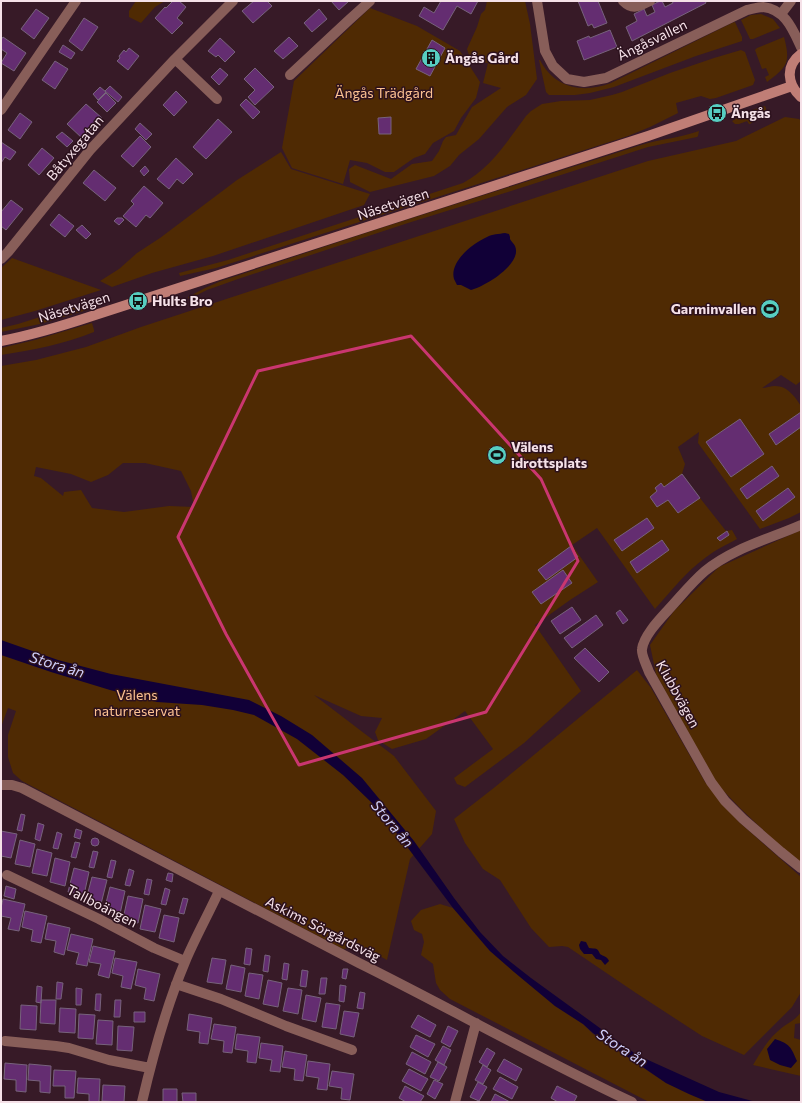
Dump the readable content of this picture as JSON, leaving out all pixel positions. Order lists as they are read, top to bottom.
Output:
{
  "streets": {
    "street": [
      "Ängåsvallen",
      "Båtyxegatan",
      "Näsetvägen",
      "Klubbvägen",
      "Tallboängen",
      "Askims Sörgårdsväg"
    ]
  },
  "water": ["Stora ån"],
  "parks": ["Ängås Trädgård", "Välens naturreservat"],
  "places": {
    "building": ["Ängås Gård"],
    "bus stop": ["Ängås", "Hults Bro"],
    "sports": ["Garminvallen", "Välens idrottsplats"]
  }
}
